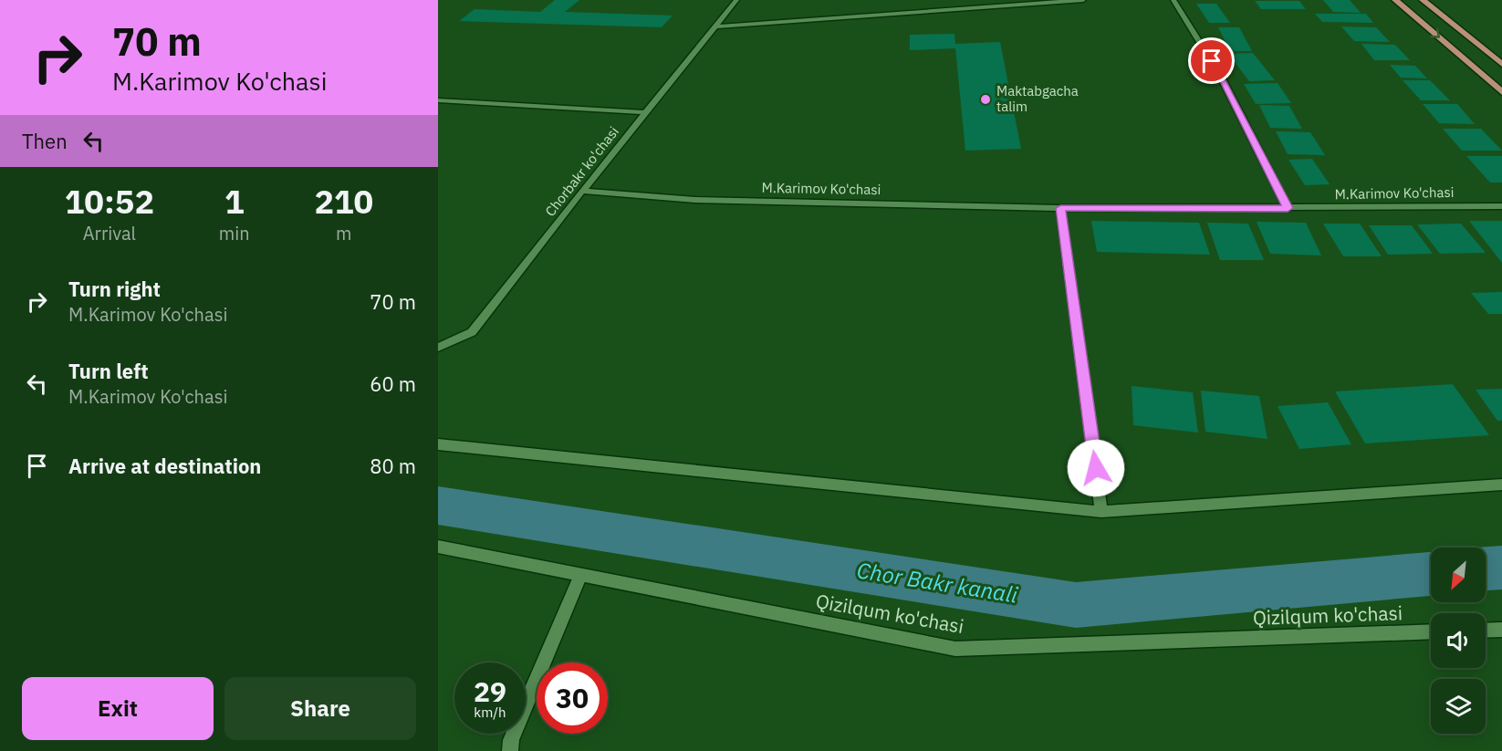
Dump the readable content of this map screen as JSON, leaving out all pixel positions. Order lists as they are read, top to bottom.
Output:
{
  "streets": {
    "street": ["Chorbakr ko'chasi", "M.Karimov Ko'chasi", "Qizilqum ko'chasi"]
  },
  "crossings": [
    ["Chorbakr ko'chasi", "M.Karimov Ko'chasi"]
  ],
  "water": ["Chor Bakr kanali"],
  "places": ["Maktabgacha talim"],
  "north": "bottom left",
  "page": {
    "turn": ["70 m", "M.Karimov Ko'chasi"],
    "then": "Then",
    "eta": [
      "10:52",
      "Arrival",
      "1",
      "min",
      "210",
      "m"
    ],
    "list": [
      {
        "name": "Turn right",
        "note": "M.Karimov Ko'chasi",
        "value": "70 m"
      },
      {
        "name": "Turn left",
        "note": "M.Karimov Ko'chasi",
        "value": "60 m"
      },
      {
        "name": "Arrive at destination",
        "value": "80 m"
      }
    ],
    "speed": "29 km/h",
    "limit": "30",
    "buttons": ["Exit", "Share"]
  }
}
